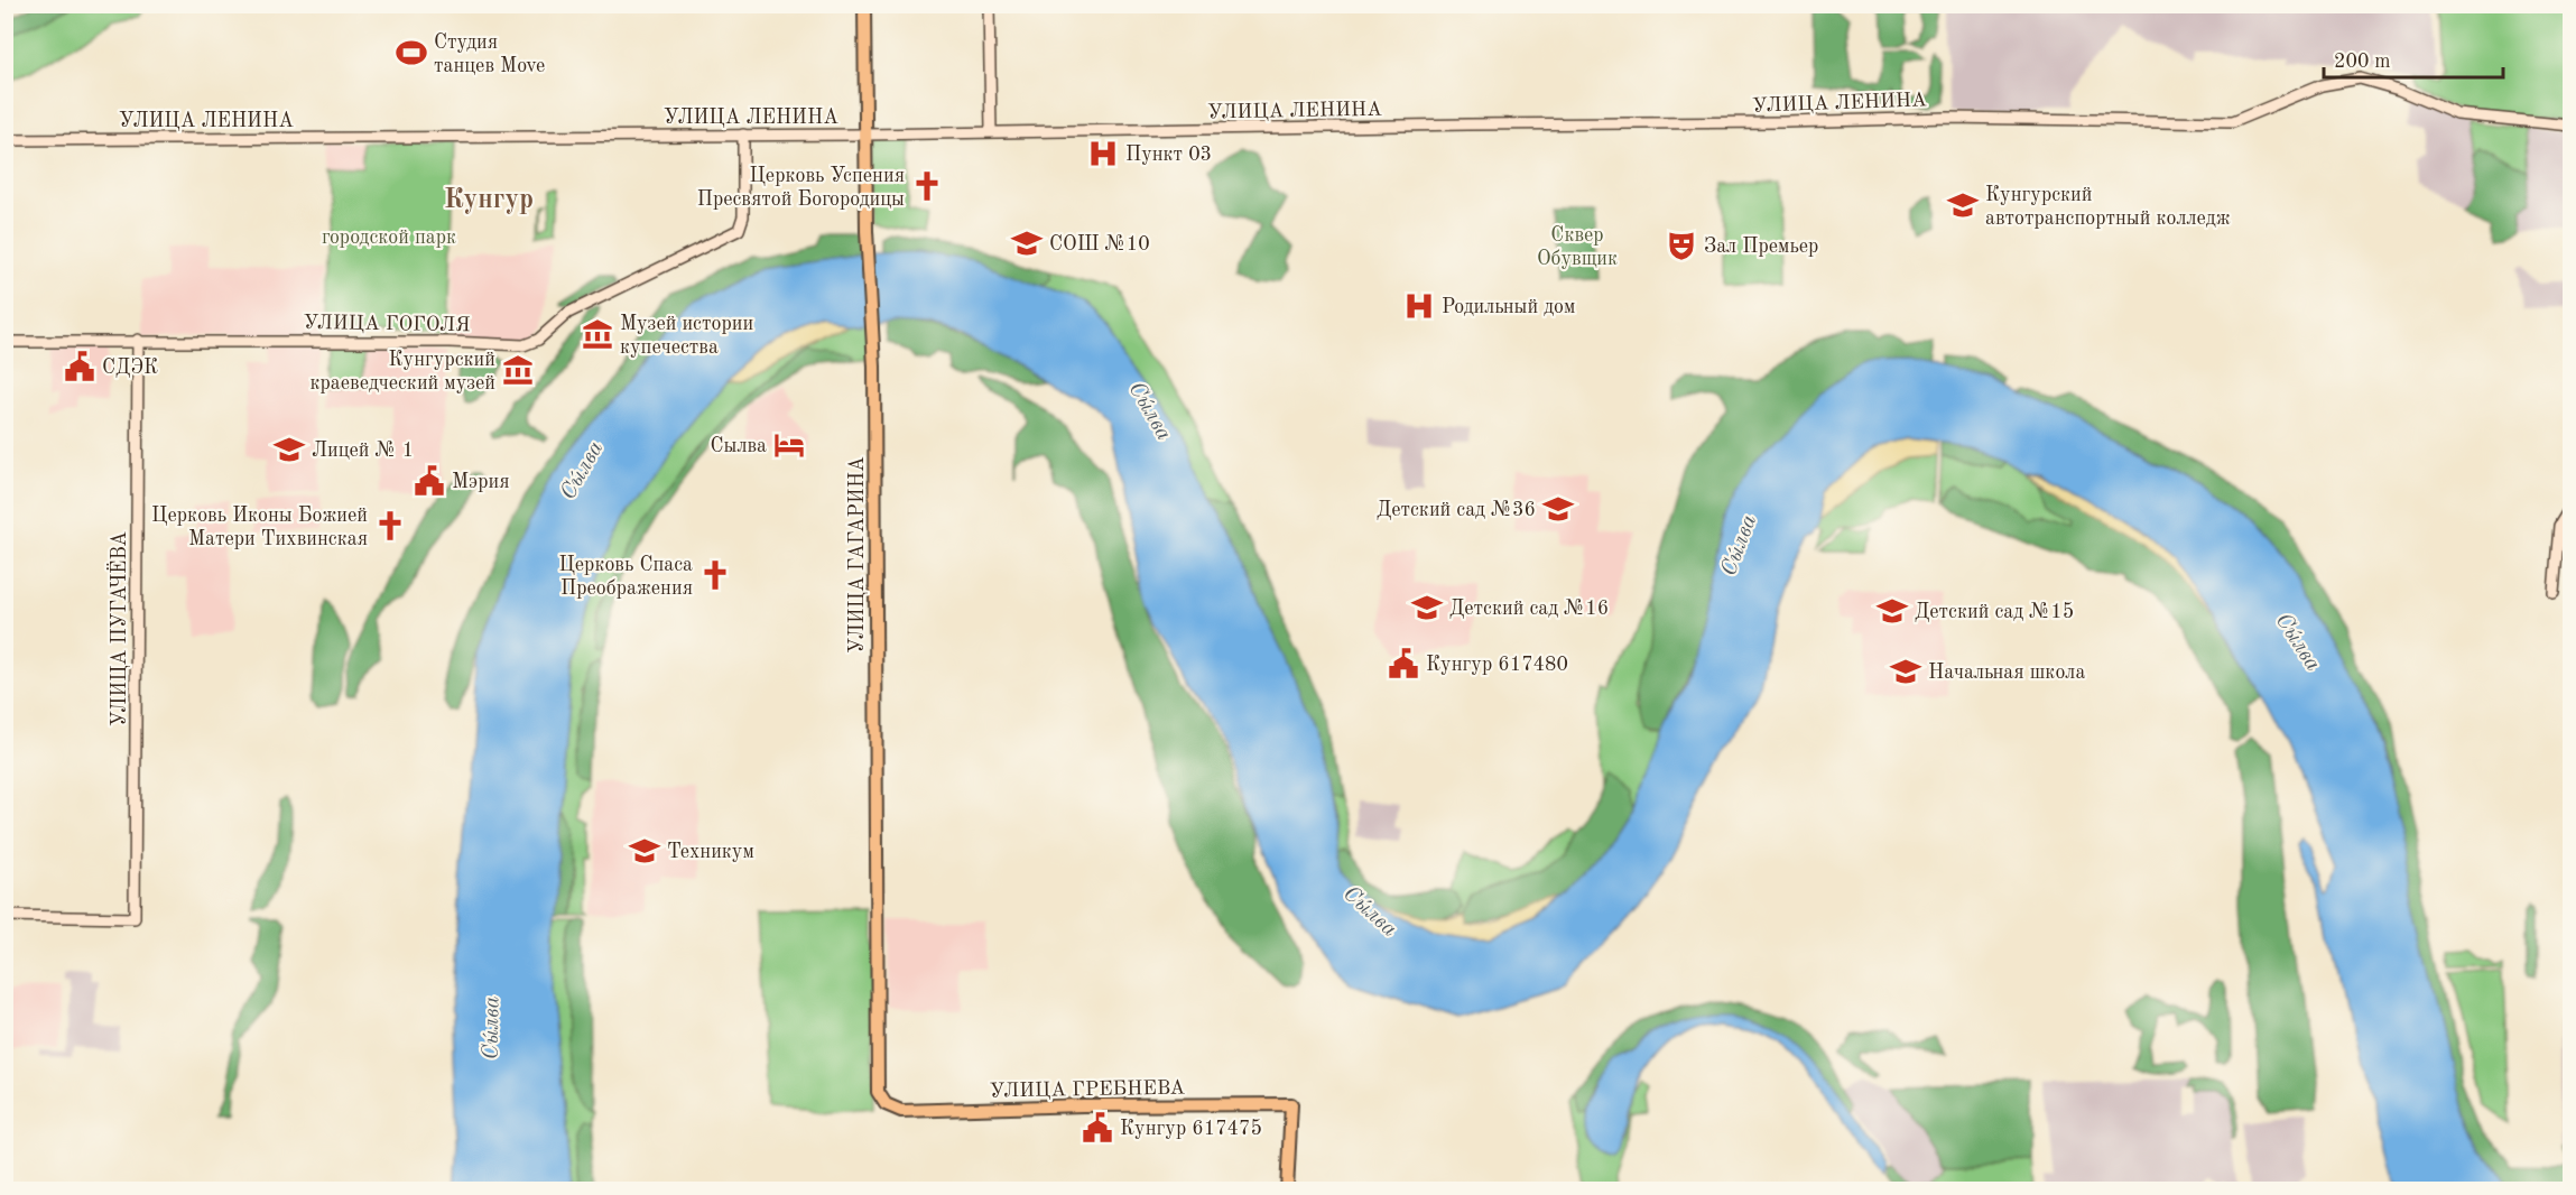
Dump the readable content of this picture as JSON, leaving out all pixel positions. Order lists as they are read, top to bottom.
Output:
{
  "streets": {
    "main road": ["УЛИЦА ГАГАРИНА", "УЛИЦА ГРЕБНЕВА"],
    "street": ["УЛИЦА ЛЕНИНА", "УЛИЦА ГОГОЛЯ", "УЛИЦА ПУГАЧЁВА"]
  },
  "crossings": [
    ["УЛИЦА ЛЕНИНА", "УЛИЦА ГОГОЛЯ"],
    ["УЛИЦА ЛЕНИНА", "УЛИЦА ГАГАРИНА"],
    ["УЛИЦА ГОГОЛЯ", "УЛИЦА ПУГАЧЁВА"],
    ["УЛИЦА ГАГАРИНА", "УЛИЦА ГРЕБНЕВА"]
  ],
  "districts": ["Кунгур"],
  "water": ["Сы́лва"],
  "parks": ["Сквер Обувщик", "городской парк"],
  "places": {
    "sports": ["Студия танцев Move"],
    "hospital": ["Пункт 03", "Родильный дом"],
    "church": ["Церковь Успения Пресвятой Богородицы", "Церковь Иконы Божией Матери Тихвинская", "Церковь Спаса Преображения"],
    "school or university": [
      "Кунгурский автотранспортный колледж",
      "СОШ №10",
      "Лицей № 1",
      "Детский сад №36",
      "Детский сад №16",
      "Детский сад №15",
      "Начальная школа",
      "Техникум"
    ],
    "theatre": ["Зал Премьер"],
    "museum": ["Музей истории купечества", "Кунгурский краеведческий музей"],
    "public building": [
      "СДЭК",
      "Мэрия",
      "Кунгур 617480",
      "Кунгур 617475"
    ],
    "hotel": ["Сылва"]
  },
  "scale_bar": "200 m"
}
